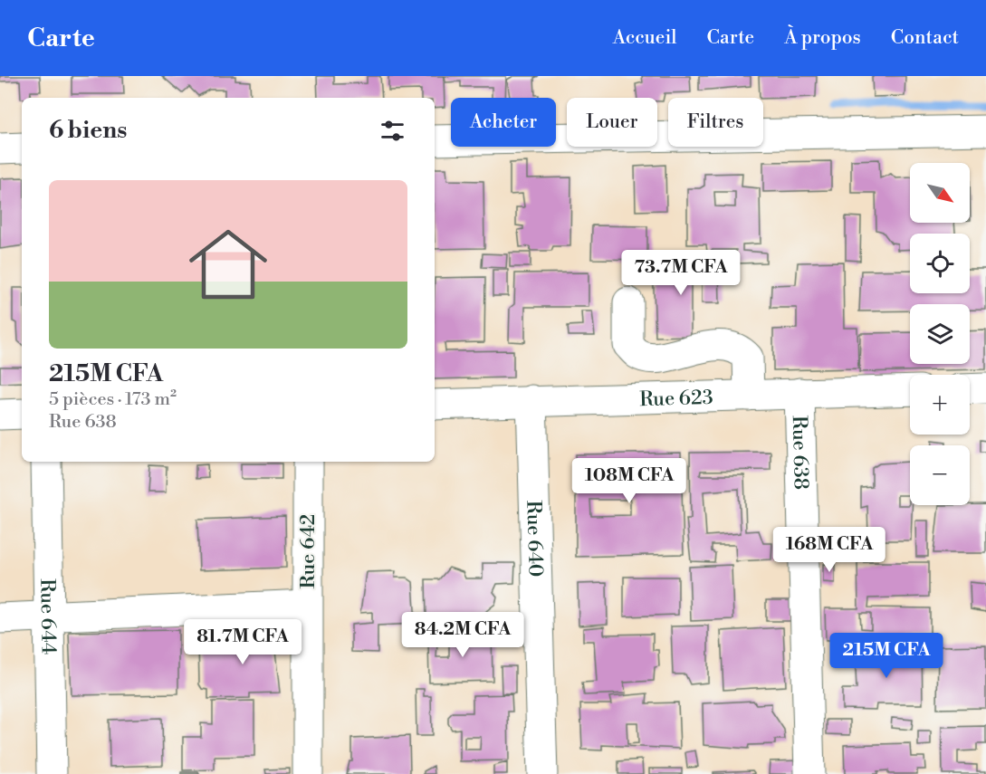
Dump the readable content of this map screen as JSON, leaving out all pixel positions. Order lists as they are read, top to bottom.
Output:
{
  "streets": {
    "street": [
      "Rue 623",
      "Rue 638",
      "Rue 640",
      "Rue 642",
      "Rue 644"
    ]
  },
  "crossings": [
    ["Rue 623", "Rue 638"],
    ["Rue 623", "Rue 640"]
  ],
  "north": "bottom right",
  "page": {
    "header": "Carte",
    "nav": [
      "Accueil",
      "Carte",
      "À propos",
      "Contact"
    ],
    "chip": ["Acheter", "Louer", "Filtres"],
    "heading": "6 biens",
    "map_buttons": ["+", "−"],
    "list": [
      {
        "name": "215M CFA",
        "note": "5 pièces · 173 m² · Rue 638"
      }
    ],
    "price": [
      "73.7M CFA",
      "108M CFA",
      "168M CFA",
      "84.2M CFA",
      "81.7M CFA",
      "215M CFA"
    ]
  }
}
